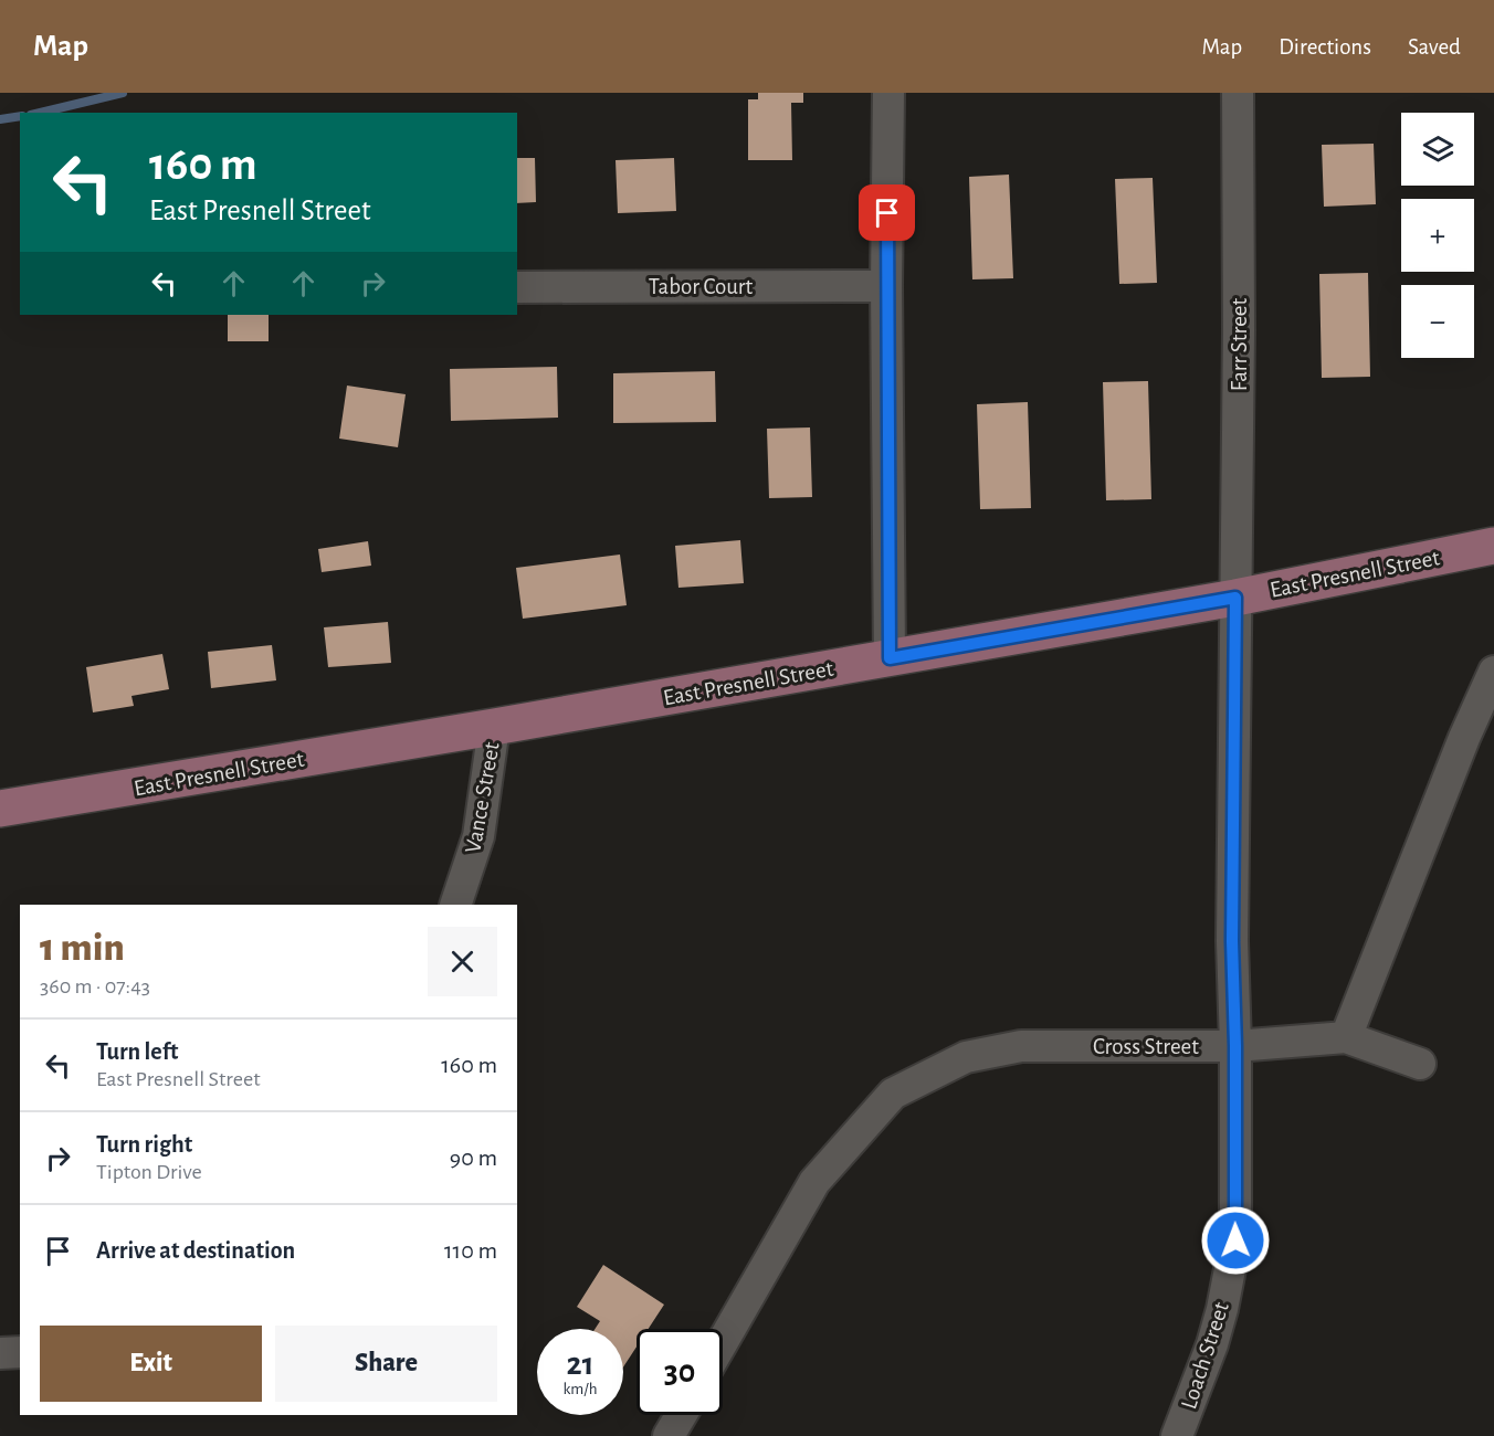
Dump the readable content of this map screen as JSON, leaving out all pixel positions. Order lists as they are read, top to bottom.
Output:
{
  "streets": {
    "main road": ["East Presnell Street"],
    "street": [
      "Tabor Court",
      "Farr Street",
      "Vance Street",
      "Cross Street",
      "Loach Street"
    ]
  },
  "crossings": [
    ["Farr Street", "East Presnell Street"],
    ["Farr Street", "Loach Street"],
    ["East Presnell Street", "Vance Street"],
    ["East Presnell Street", "Loach Street"],
    ["Cross Street", "Loach Street"]
  ],
  "page": {
    "header": "Map",
    "nav": ["Map", "Directions", "Saved"],
    "map_buttons": ["+", "−"],
    "turn": ["160 m", "East Presnell Street"],
    "heading": ["1 min", "360 m · 07:43"],
    "list": [
      {
        "name": "Turn left",
        "note": "East Presnell Street",
        "value": "160 m"
      },
      {
        "name": "Turn right",
        "note": "Tipton Drive",
        "value": "90 m"
      },
      {
        "name": "Arrive at destination",
        "value": "110 m"
      }
    ],
    "buttons": ["Exit", "Share"],
    "speed": "21 km/h",
    "limit": "30"
  }
}
